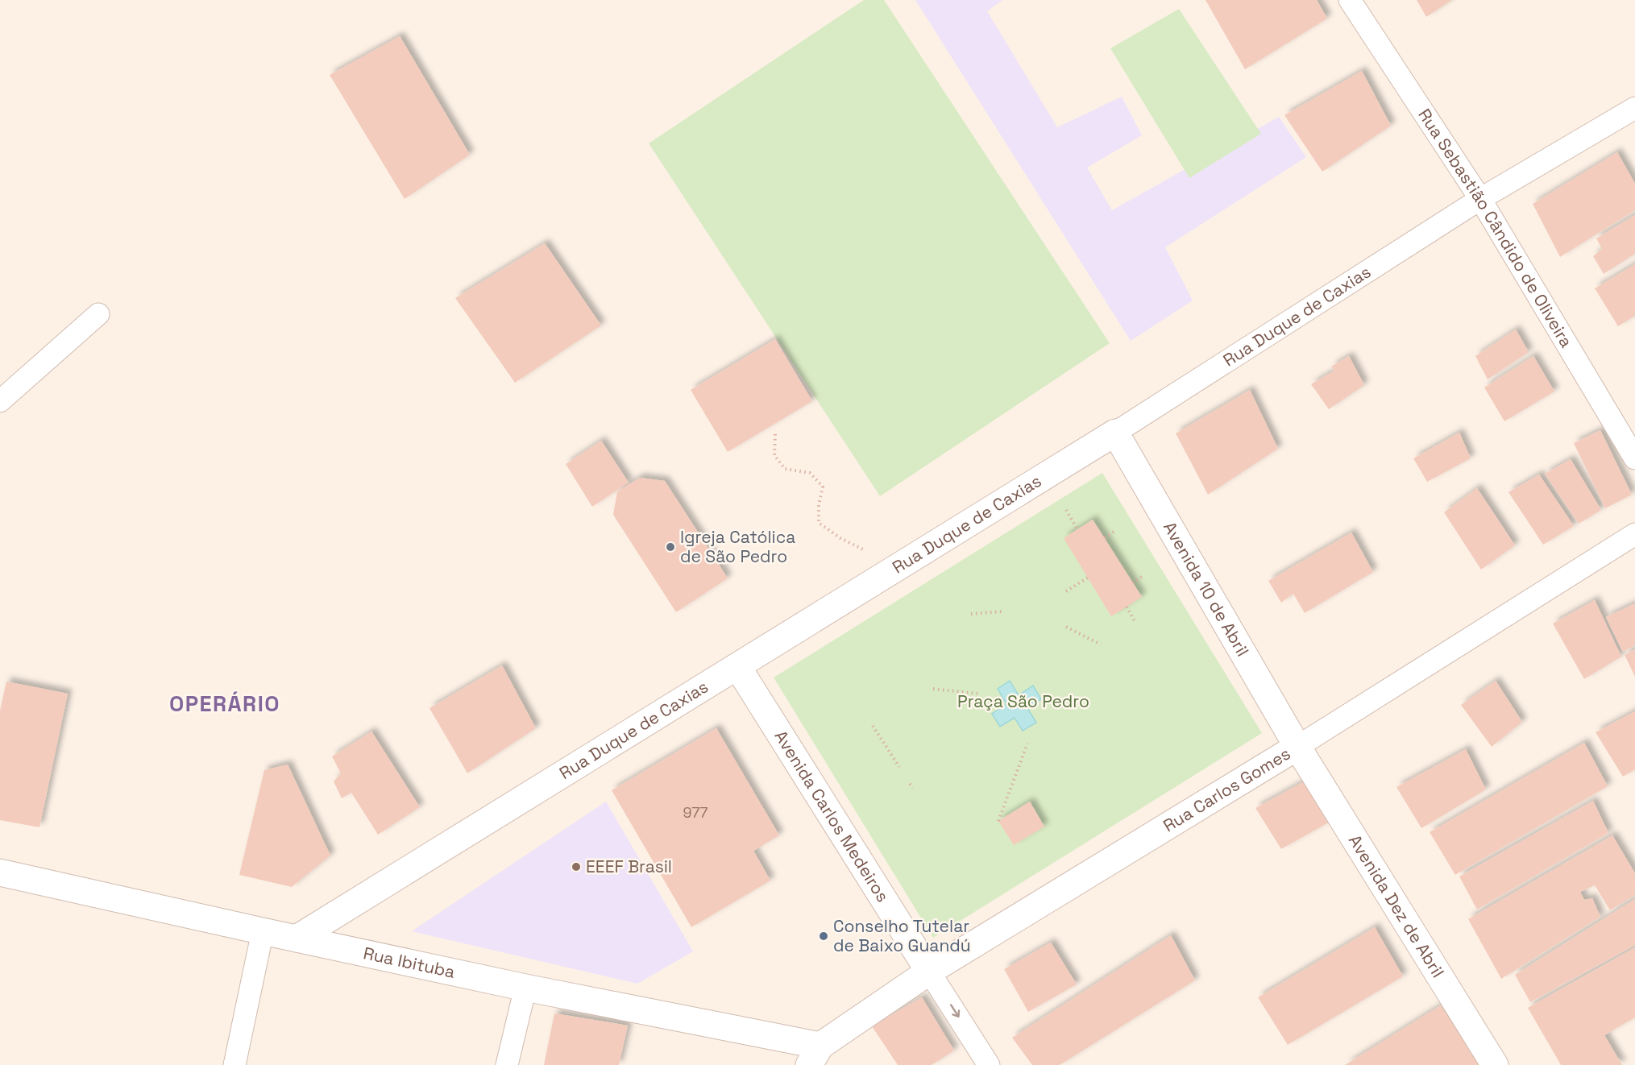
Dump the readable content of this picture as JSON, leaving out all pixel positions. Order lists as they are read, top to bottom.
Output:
{
  "streets": {
    "street": [
      "Rua Sebastião Cândido de Oliveira",
      "Rua Duque de Caxias",
      "Avenida 10 de Abril",
      "Rua Carlos Gomes",
      "Avenida Carlos Medeiros",
      "Avenida Dez de Abril",
      "Rua Ibituba"
    ]
  },
  "crossings": [
    ["Rua Sebastião Cândido de Oliveira", "Rua Duque de Caxias"],
    ["Rua Duque de Caxias", "Avenida 10 de Abril"],
    ["Rua Duque de Caxias", "Avenida Carlos Medeiros"],
    ["Rua Duque de Caxias", "Rua Ibituba"],
    ["Avenida 10 de Abril", "Rua Carlos Gomes"],
    ["Avenida 10 de Abril", "Avenida Dez de Abril"],
    ["Rua Carlos Gomes", "Avenida Carlos Medeiros"],
    ["Rua Carlos Gomes", "Avenida Dez de Abril"],
    ["Rua Carlos Gomes", "Rua Ibituba"]
  ],
  "districts": ["OPERÁRIO"],
  "parks": ["Praça São Pedro"],
  "places": ["Igreja Católica de São Pedro", "EEEF Brasil", "Conselho Tutelar de Baixo Guandú"],
  "house_numbers": ["977"]
}
